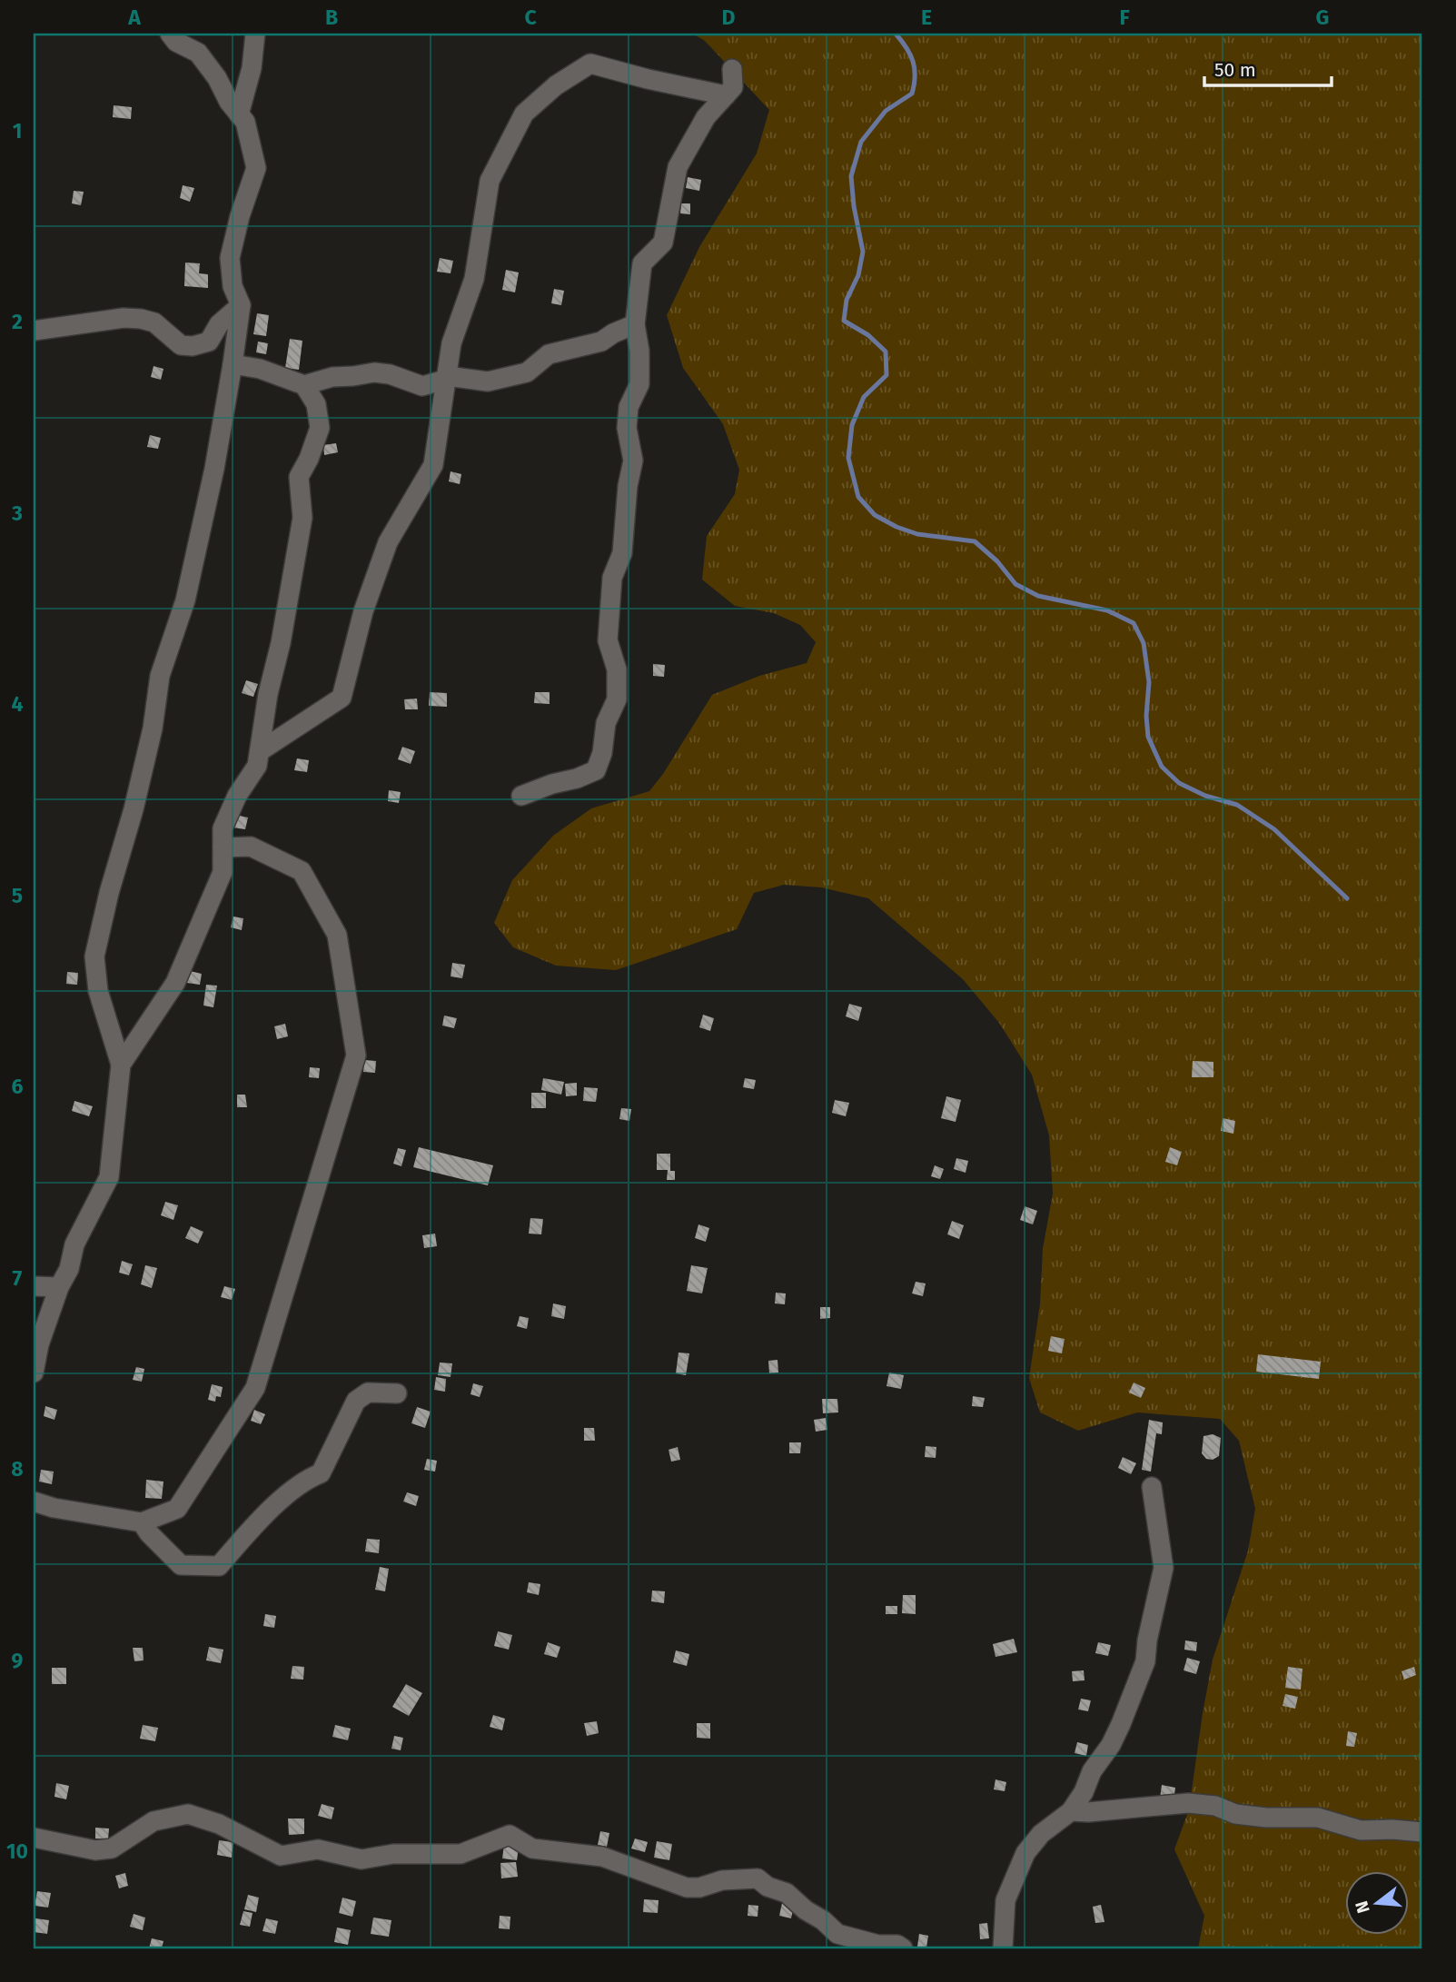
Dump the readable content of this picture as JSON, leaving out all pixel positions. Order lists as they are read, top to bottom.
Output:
{
  "scale_bar": "50 m",
  "north": "left",
  "grid": {
    "columns": [
      "A",
      "B",
      "C",
      "D",
      "E",
      "F",
      "G"
    ],
    "rows": [
      "1",
      "2",
      "3",
      "4",
      "5",
      "6",
      "7",
      "8",
      "9",
      "10"
    ]
  }
}
